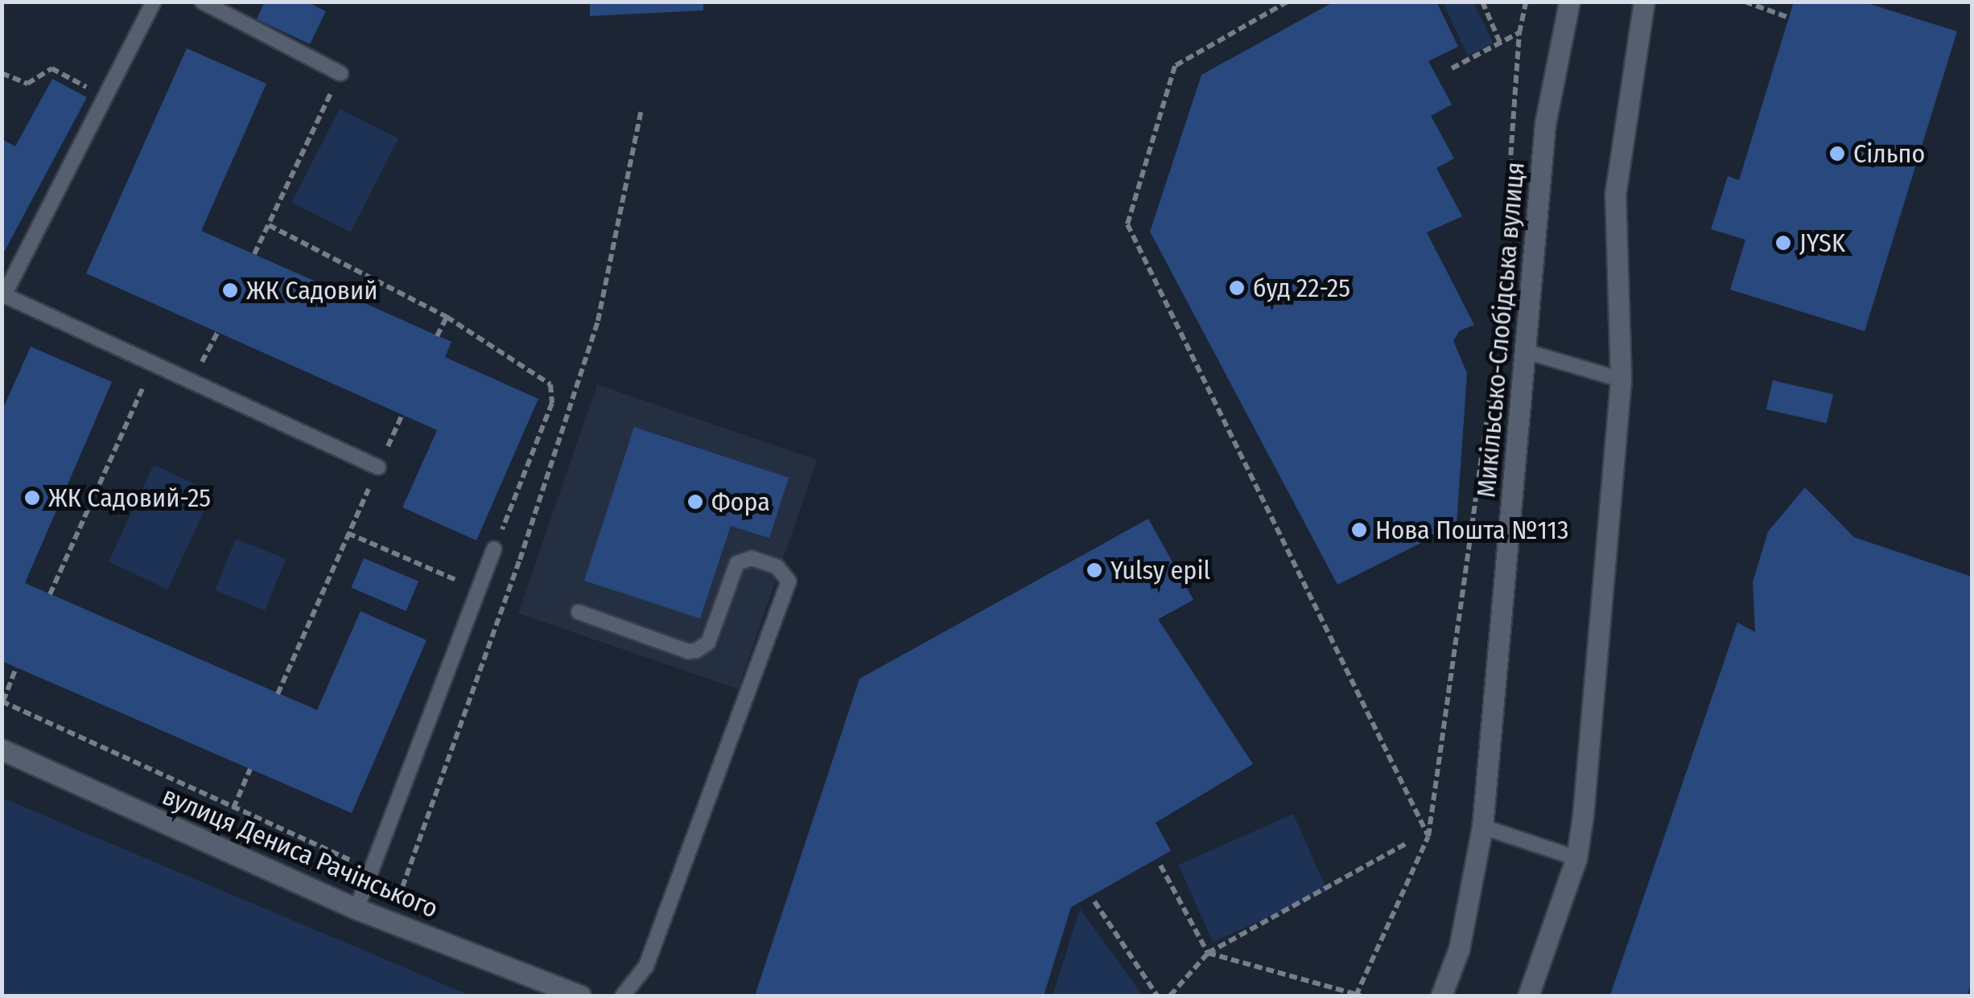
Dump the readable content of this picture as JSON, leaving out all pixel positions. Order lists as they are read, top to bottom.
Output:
{
  "streets": {
    "street": ["Микільсько-Слобідська вулиця", "вулиця Дениса Рачінського"]
  },
  "places": [
    "Сільпо",
    "JYSK",
    "буд 22-25",
    "ЖК Садовий",
    "ЖК Садовий-25",
    "Фора",
    "Нова Пошта №113",
    "Yulsy epil"
  ]
}
